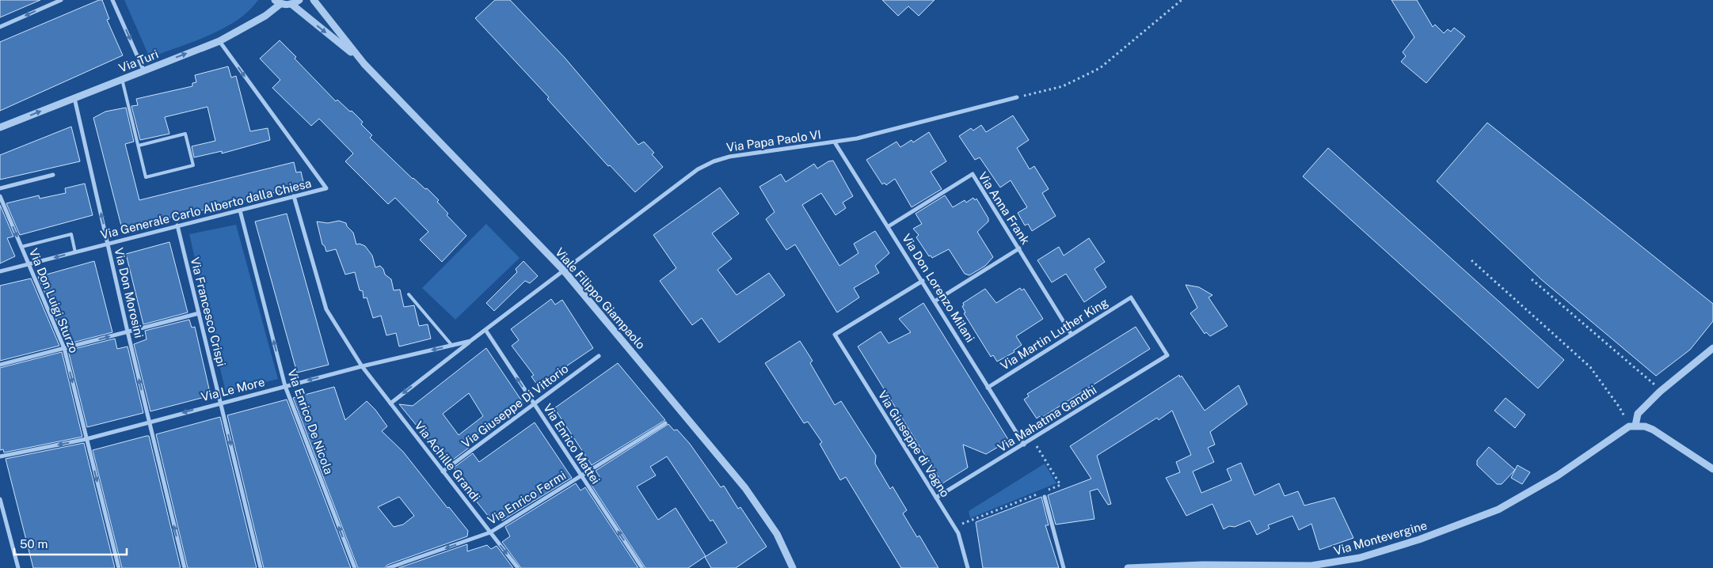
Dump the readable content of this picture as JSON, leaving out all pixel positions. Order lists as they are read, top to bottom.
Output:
{
  "streets": {
    "street": [
      "Via Turi",
      "Via Papa Paolo VI",
      "Via Anna Frank",
      "Via Generale Carlo Alberto dalla Chiesa",
      "Via Don Lorenzo Milani",
      "Via Don Morosini",
      "Viale Filippo Giampaolo",
      "Via Don Luigi Sturzo",
      "Via Francesco Crispi",
      "Via Martin Luther King",
      "Via Le More",
      "Via Giuseppe Di Vittorio",
      "Via Mahatma Gandhi",
      "Via Enrico De Nicola",
      "Via Enrico Mattei",
      "Via Giuseppe di Vagno",
      "Via Achille Grandi",
      "Via Enrico Fermi",
      "Via Montevergine"
    ]
  },
  "crossings": [
    ["Via Turi", "Via Generale Carlo Alberto dalla Chiesa"],
    ["Via Turi", "Via Don Morosini"],
    ["Via Papa Paolo VI", "Via Don Lorenzo Milani"],
    ["Via Papa Paolo VI", "Viale Filippo Giampaolo"],
    ["Via Papa Paolo VI", "Via Le More"],
    ["Via Anna Frank", "Via Don Lorenzo Milani"],
    ["Via Anna Frank", "Via Martin Luther King"],
    ["Via Generale Carlo Alberto dalla Chiesa", "Via Don Morosini"],
    ["Via Generale Carlo Alberto dalla Chiesa", "Via Don Luigi Sturzo"],
    ["Via Generale Carlo Alberto dalla Chiesa", "Via Francesco Crispi"],
    ["Via Generale Carlo Alberto dalla Chiesa", "Via Enrico De Nicola"],
    ["Via Generale Carlo Alberto dalla Chiesa", "Via Achille Grandi"],
    ["Via Don Lorenzo Milani", "Via Martin Luther King"],
    ["Via Don Lorenzo Milani", "Via Mahatma Gandhi"],
    ["Via Don Lorenzo Milani", "Via Giuseppe di Vagno"],
    ["Via Don Morosini", "Via Le More"],
    ["Viale Filippo Giampaolo", "Via Le More"],
    ["Via Don Luigi Sturzo", "Via Le More"],
    ["Via Francesco Crispi", "Via Le More"],
    ["Via Martin Luther King", "Via Mahatma Gandhi"],
    ["Via Le More", "Via Enrico De Nicola"],
    ["Via Le More", "Via Enrico Mattei"],
    ["Via Le More", "Via Achille Grandi"],
    ["Via Giuseppe Di Vittorio", "Via Enrico Mattei"],
    ["Via Giuseppe Di Vittorio", "Via Achille Grandi"],
    ["Via Mahatma Gandhi", "Via Giuseppe di Vagno"],
    ["Via Enrico Mattei", "Via Enrico Fermi"],
    ["Via Achille Grandi", "Via Enrico Fermi"]
  ],
  "one_way": [
    "Via Turi",
    "Via Don Morosini",
    "Via Don Luigi Sturzo",
    "Via Francesco Crispi",
    "Via Le More",
    "Via Enrico De Nicola",
    "Via Enrico Mattei"
  ],
  "scale_bar": "50 m"
}
